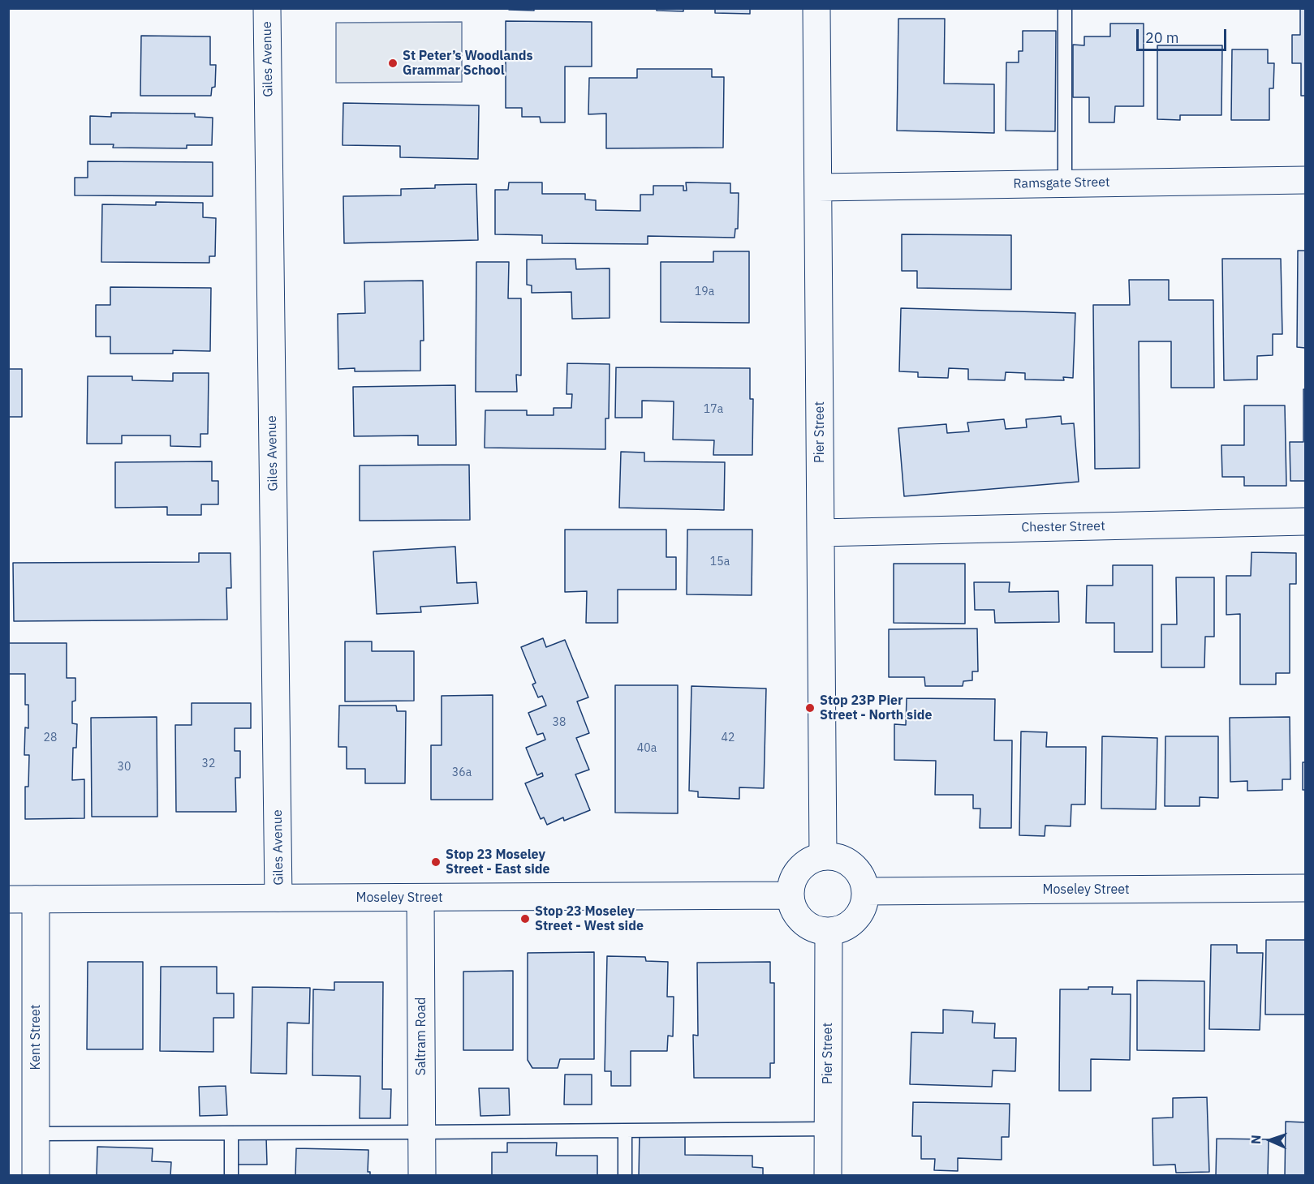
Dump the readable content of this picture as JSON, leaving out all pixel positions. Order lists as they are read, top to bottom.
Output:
{
  "streets": {
    "street": [
      "Giles Avenue",
      "Ramsgate Street",
      "Pier Street",
      "Chester Street",
      "Moseley Street",
      "Saltram Road",
      "Kent Street"
    ]
  },
  "crossings": [
    ["Giles Avenue", "Moseley Street"],
    ["Ramsgate Street", "Pier Street"],
    ["Pier Street", "Chester Street"],
    ["Pier Street", "Moseley Street"],
    ["Moseley Street", "Saltram Road"],
    ["Moseley Street", "Kent Street"]
  ],
  "places": [
    "St Peter’s Woodlands Grammar School",
    "Stop 23P Pier Street - North side",
    "Stop 23 Moseley Street - East side",
    "Stop 23 Moseley Street - West side"
  ],
  "house_numbers": [
    "19a",
    "17a",
    "15a",
    "38",
    "28",
    "42",
    "40a",
    "32",
    "30",
    "36a"
  ],
  "scale_bar": "20 m",
  "north": "left"
}
